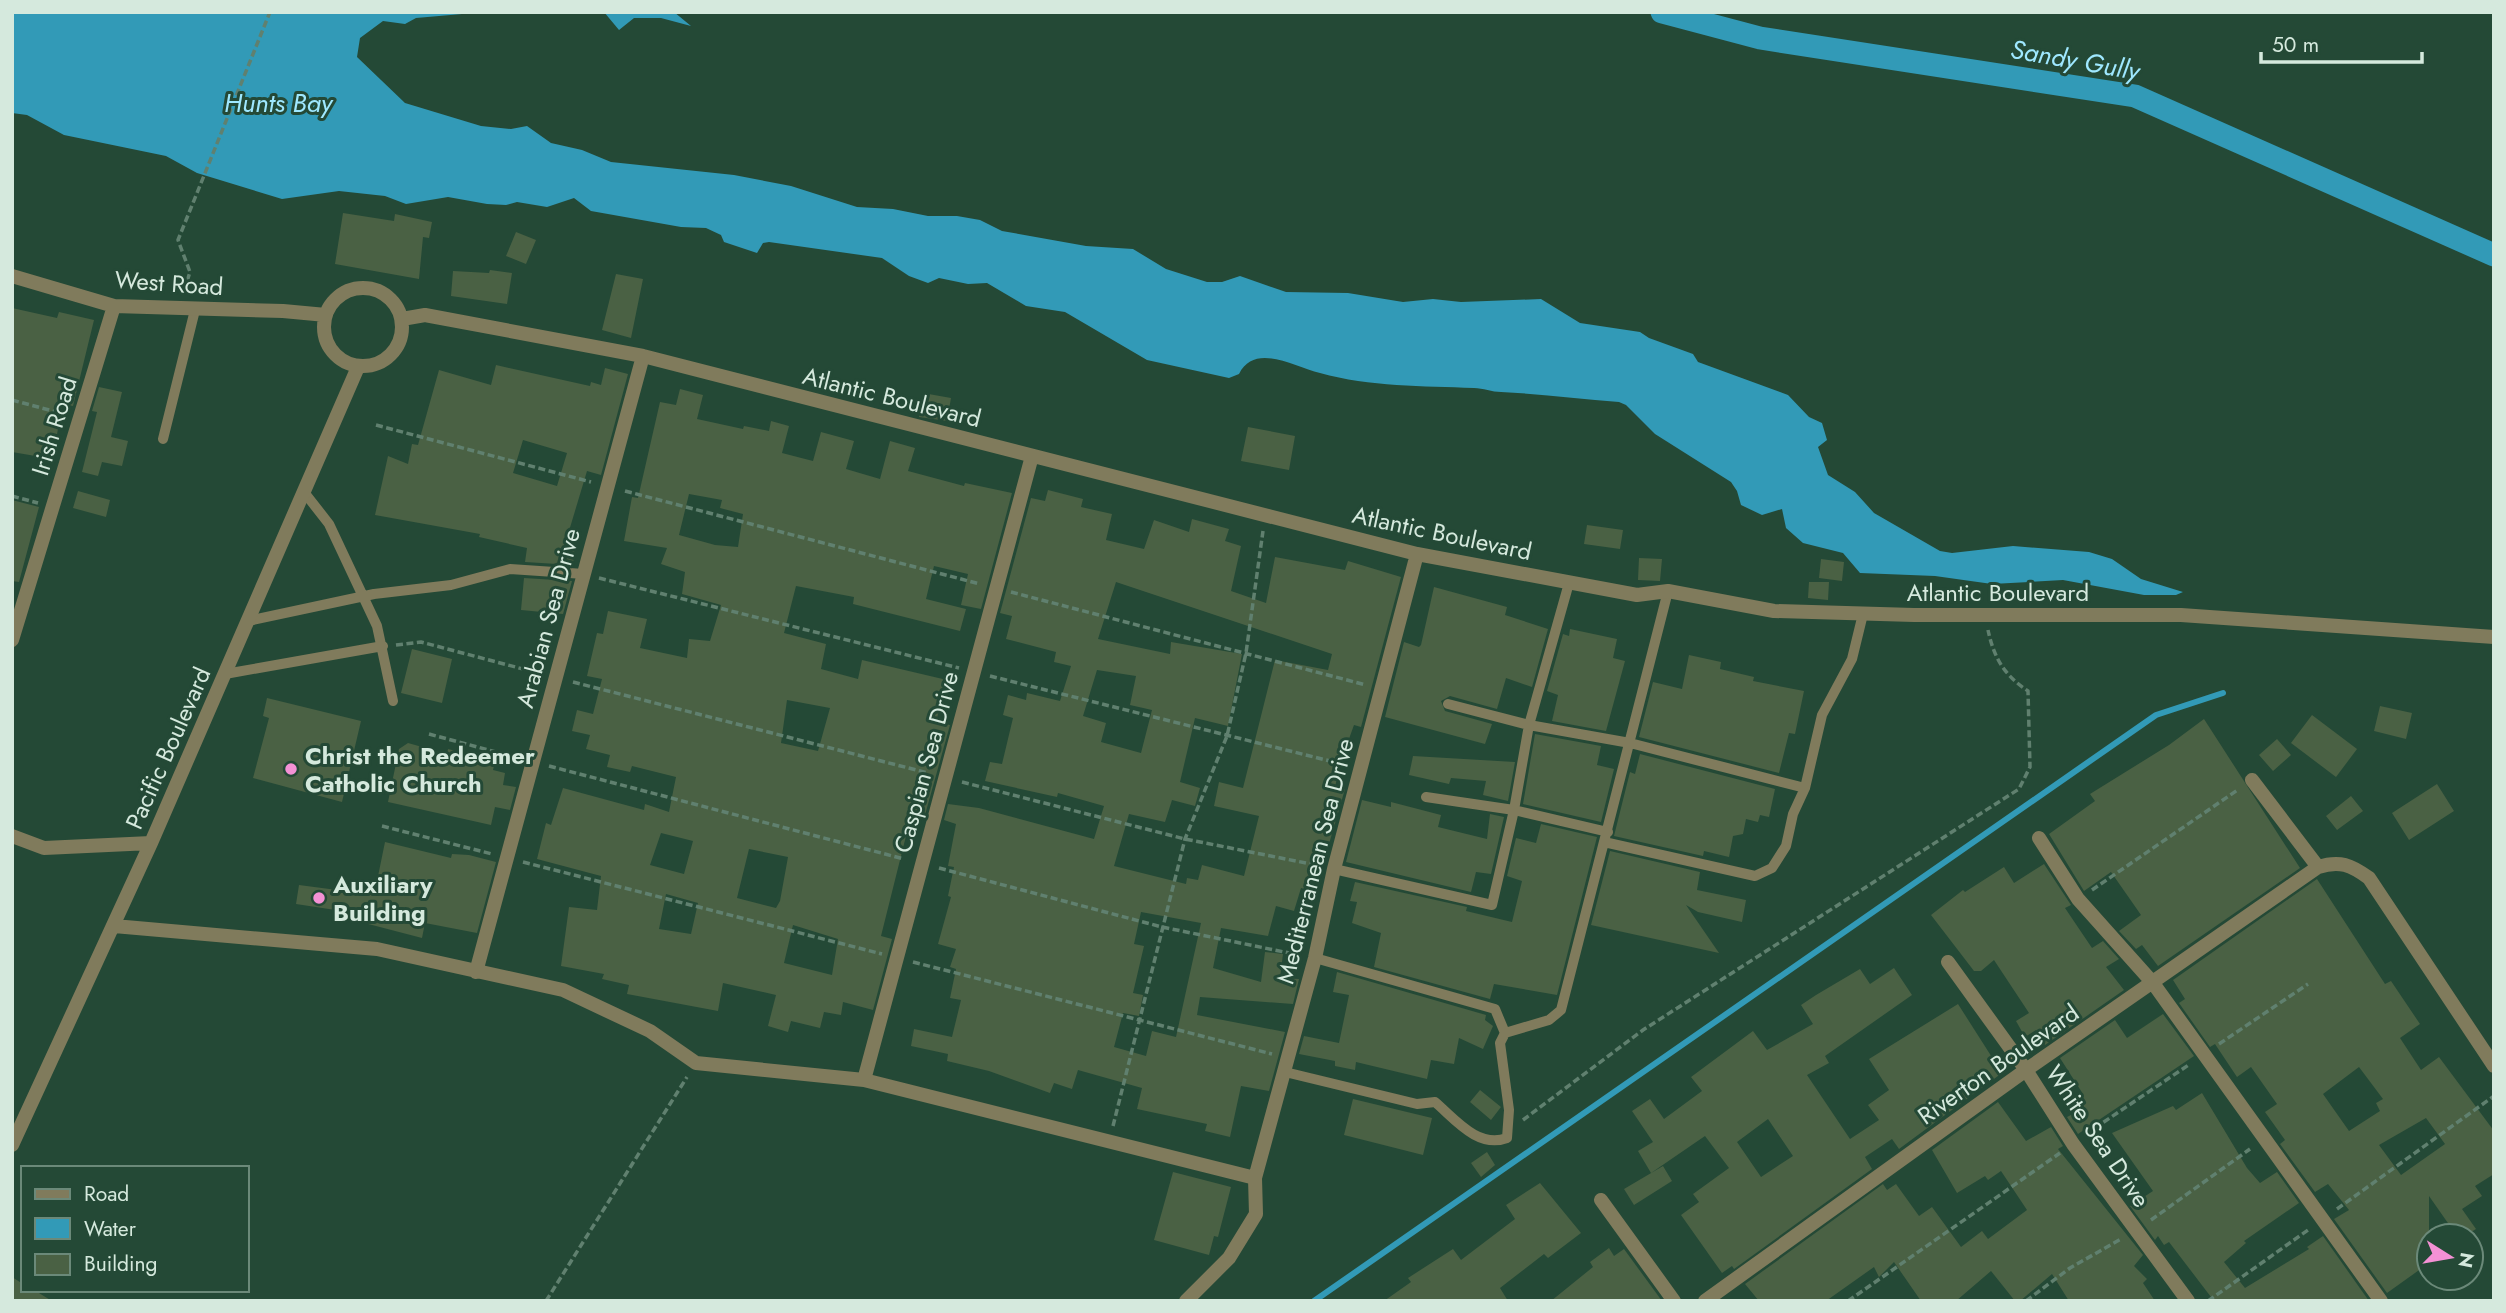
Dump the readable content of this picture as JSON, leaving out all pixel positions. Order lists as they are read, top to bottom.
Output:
{
  "streets": {
    "street": [
      "West Road",
      "Atlantic Boulevard",
      "Irish Road",
      "Arabian Sea Drive",
      "Pacific Boulevard",
      "Caspian Sea Drive",
      "Mediterranean Sea Drive",
      "Riverton Boulevard",
      "White Sea Drive"
    ]
  },
  "crossings": [
    ["West Road", "Atlantic Boulevard"],
    ["West Road", "Irish Road"],
    ["West Road", "Pacific Boulevard"],
    ["Atlantic Boulevard", "Arabian Sea Drive"],
    ["Atlantic Boulevard", "Pacific Boulevard"],
    ["Atlantic Boulevard", "Caspian Sea Drive"],
    ["Atlantic Boulevard", "Mediterranean Sea Drive"],
    ["Riverton Boulevard", "White Sea Drive"]
  ],
  "water": ["Sandy Gully", "Hunts Bay"],
  "places": ["Christ the Redeemer Catholic Church", "Auxiliary Building"],
  "legend": ["Road", "Water", "Building"],
  "scale_bar": "50 m",
  "north": "right"
}
